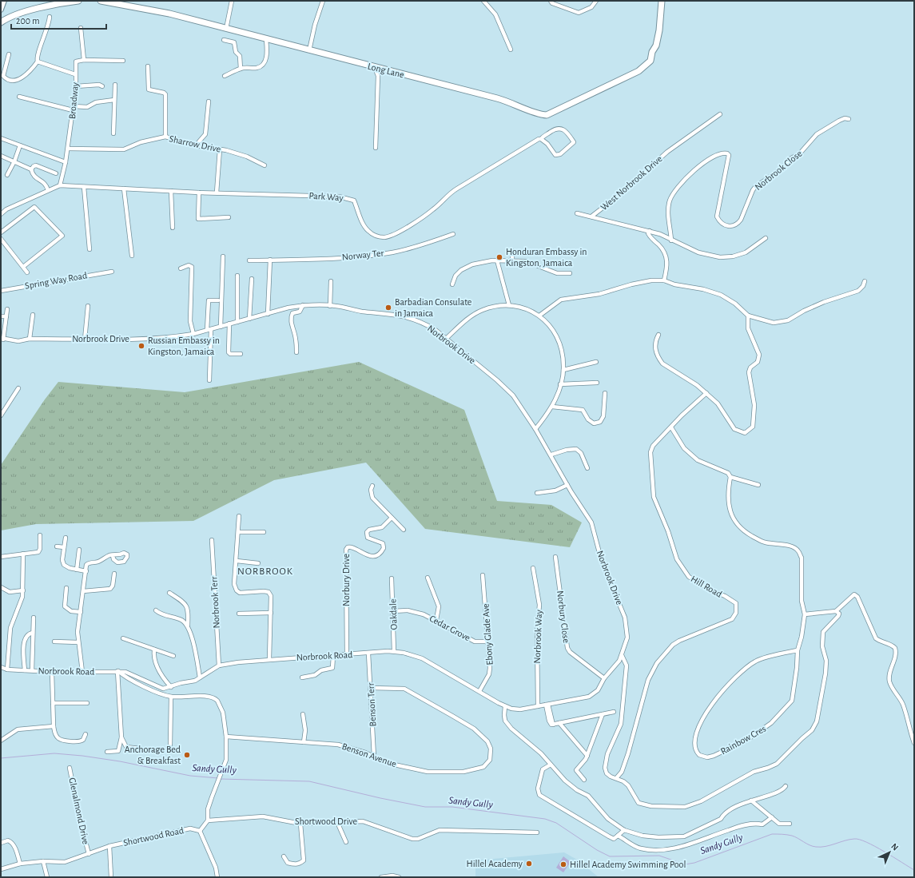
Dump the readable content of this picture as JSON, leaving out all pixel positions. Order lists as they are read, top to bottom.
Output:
{
  "streets": {
    "main road": ["Long Lane"],
    "street": [
      "Broadway",
      "Sharrow Drive",
      "Norbrook Close",
      "West Norbrook Drive",
      "Park Way",
      "Norway Ter",
      "Spring Way Road",
      "Norbrook Drive",
      "Norbury Drive",
      "Hill Road",
      "Norbrook Terr",
      "Oakdale",
      "Norbury Close",
      "Cedar Grove",
      "Ebony Glade Ave",
      "Norbrook Way",
      "Norbrook Road",
      "Benson Terr",
      "Rainbow Cres",
      "Benson Avenue",
      "Glenalmond Drive",
      "Shortwood Drive",
      "Shortwood Road"
    ]
  },
  "crossings": [
    ["Broadway", "Sharrow Drive"],
    ["Broadway", "Park Way"],
    ["Norbrook Drive", "Norbrook Road"],
    ["Norbury Drive", "Norbrook Road"],
    ["Norbrook Terr", "Norbrook Road"],
    ["Oakdale", "Cedar Grove"],
    ["Oakdale", "Norbrook Road"],
    ["Norbury Close", "Norbrook Road"],
    ["Cedar Grove", "Ebony Glade Ave"],
    ["Ebony Glade Ave", "Norbrook Road"],
    ["Norbrook Way", "Norbrook Road"],
    ["Norbrook Road", "Benson Terr"],
    ["Benson Terr", "Benson Avenue"],
    ["Glenalmond Drive", "Shortwood Road"]
  ],
  "districts": ["NORBROOK"],
  "water": ["Sandy Gully"],
  "places": [
    "Honduran Embassy in Kingston, Jamaica",
    "Barbadian Consulate in Jamaica",
    "Russian Embassy in Kingston, Jamaica",
    "Anchorage Bed & Breakfast",
    "Hillel Academy",
    "Hillel Academy Swimming Pool"
  ],
  "scale_bar": "200 m",
  "north": "top right"
}
